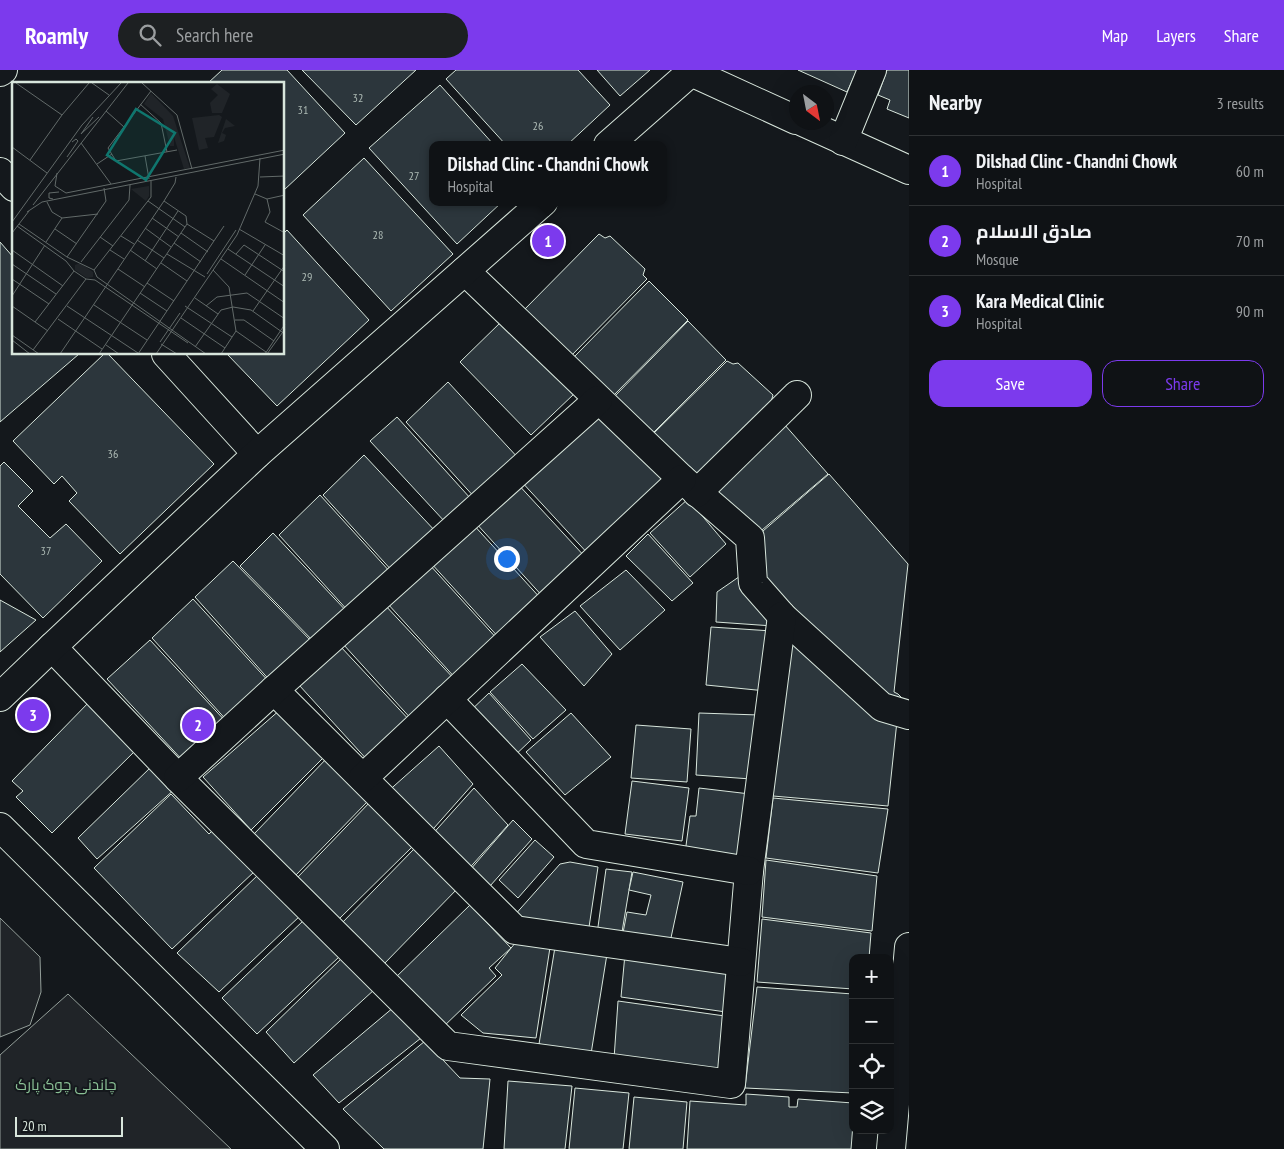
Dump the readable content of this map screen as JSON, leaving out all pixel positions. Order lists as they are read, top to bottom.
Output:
{
  "parks": ["چاندنی چوک پارک"],
  "house_numbers": [
    "32",
    "31",
    "26",
    "27",
    "28",
    "29",
    "36",
    "37"
  ],
  "scale_bar": "20 m",
  "north": "bottom right",
  "page": {
    "header": "Roamly",
    "search": "Search here",
    "nav": ["Map", "Layers", "Share"],
    "heading": ["Nearby", "3 results"],
    "list": [
      {
        "mark": "1",
        "name": "Dilshad Clinc - Chandni Chowk",
        "note": "Hospital",
        "value": "60 m"
      },
      {
        "mark": "2",
        "name": "صادق الاسلام",
        "note": "Mosque",
        "value": "70 m"
      },
      {
        "mark": "3",
        "name": "Kara Medical Clinic",
        "note": "Hospital",
        "value": "90 m"
      }
    ],
    "popup": ["Dilshad Clinc - Chandni Chowk", "Hospital"],
    "pins": ["1", "3", "2"],
    "buttons": ["Save", "Share"],
    "map_buttons": ["+", "−"],
    "scale": "20 m"
  }
}
